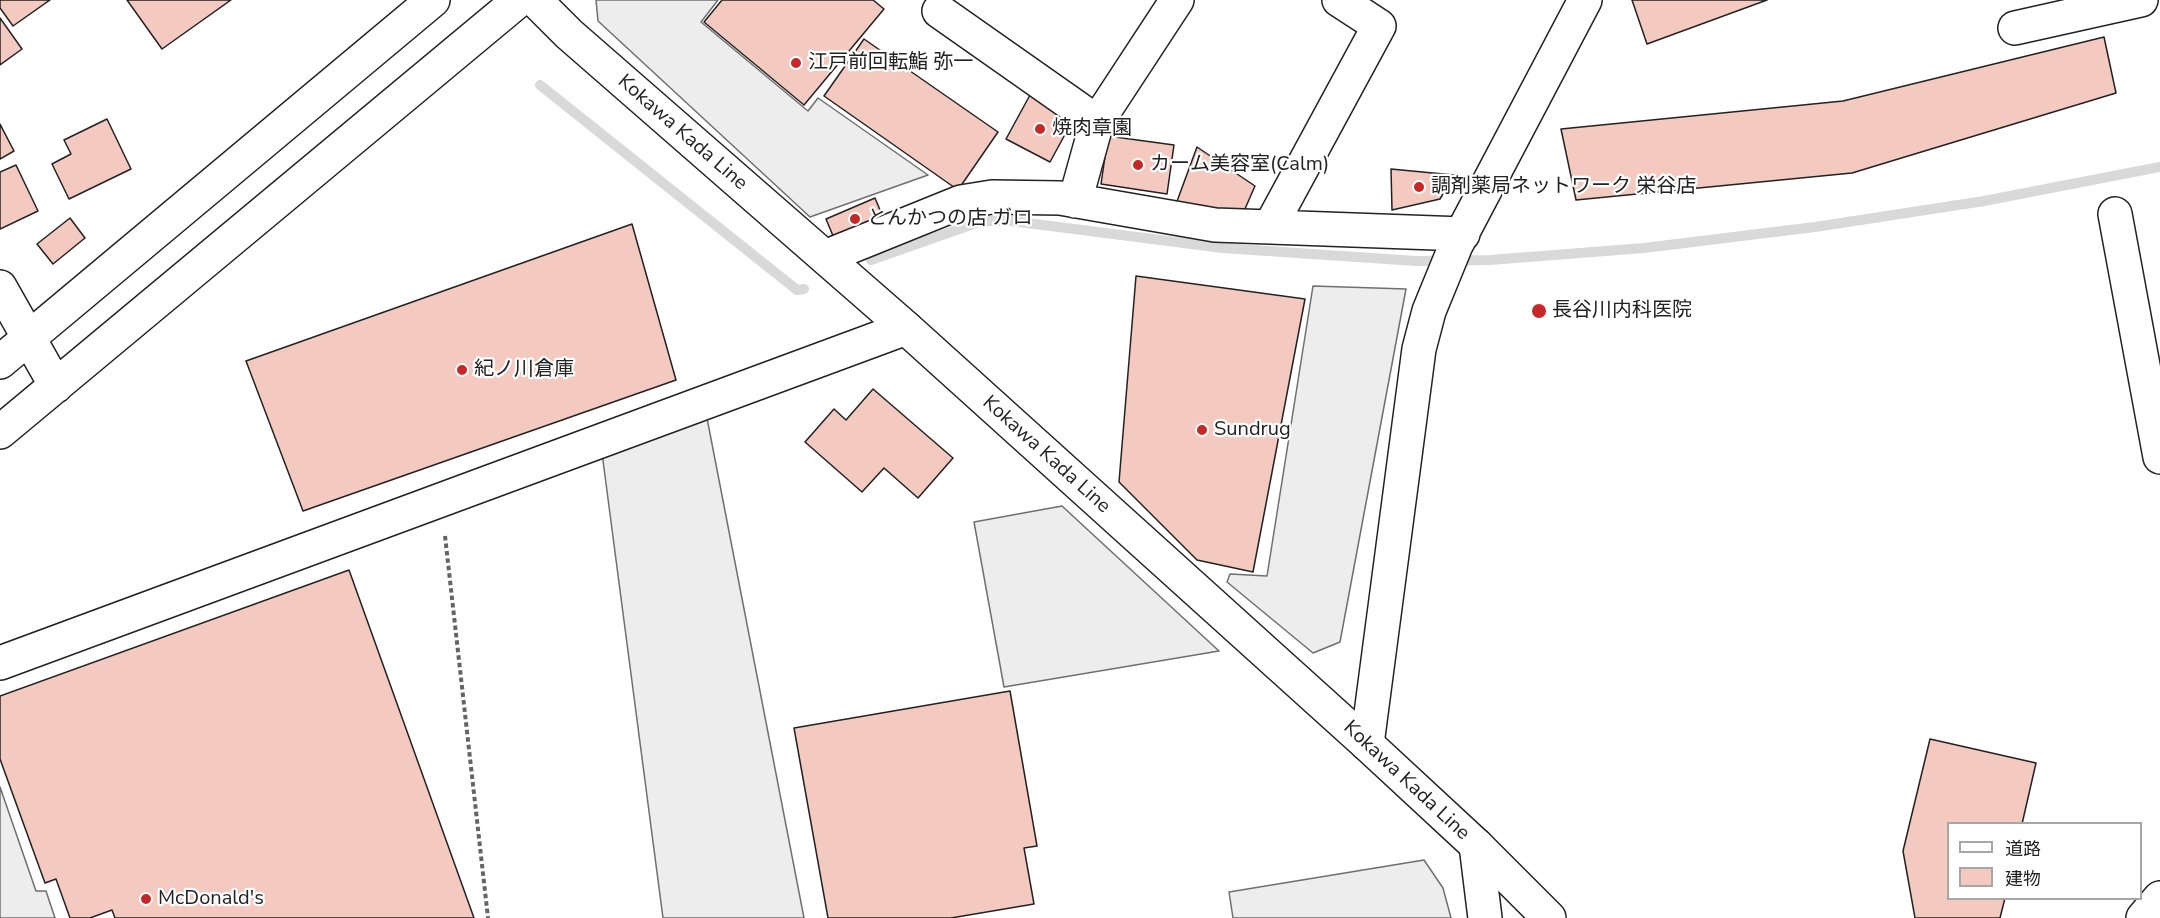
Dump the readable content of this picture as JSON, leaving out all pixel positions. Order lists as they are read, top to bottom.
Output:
{
  "streets": {
    "street": ["Kokawa Kada Line"]
  },
  "places": [
    "江戸前回転鮨 弥一",
    "焼肉章園",
    "カーム美容室(Calm)",
    "調剤薬局ネットワーク 栄谷店",
    "とんかつの店 ガロ",
    "長谷川内科医院",
    "紀ノ川倉庫",
    "Sundrug",
    "McDonald's"
  ],
  "legend": ["道路", "建物"]
}
